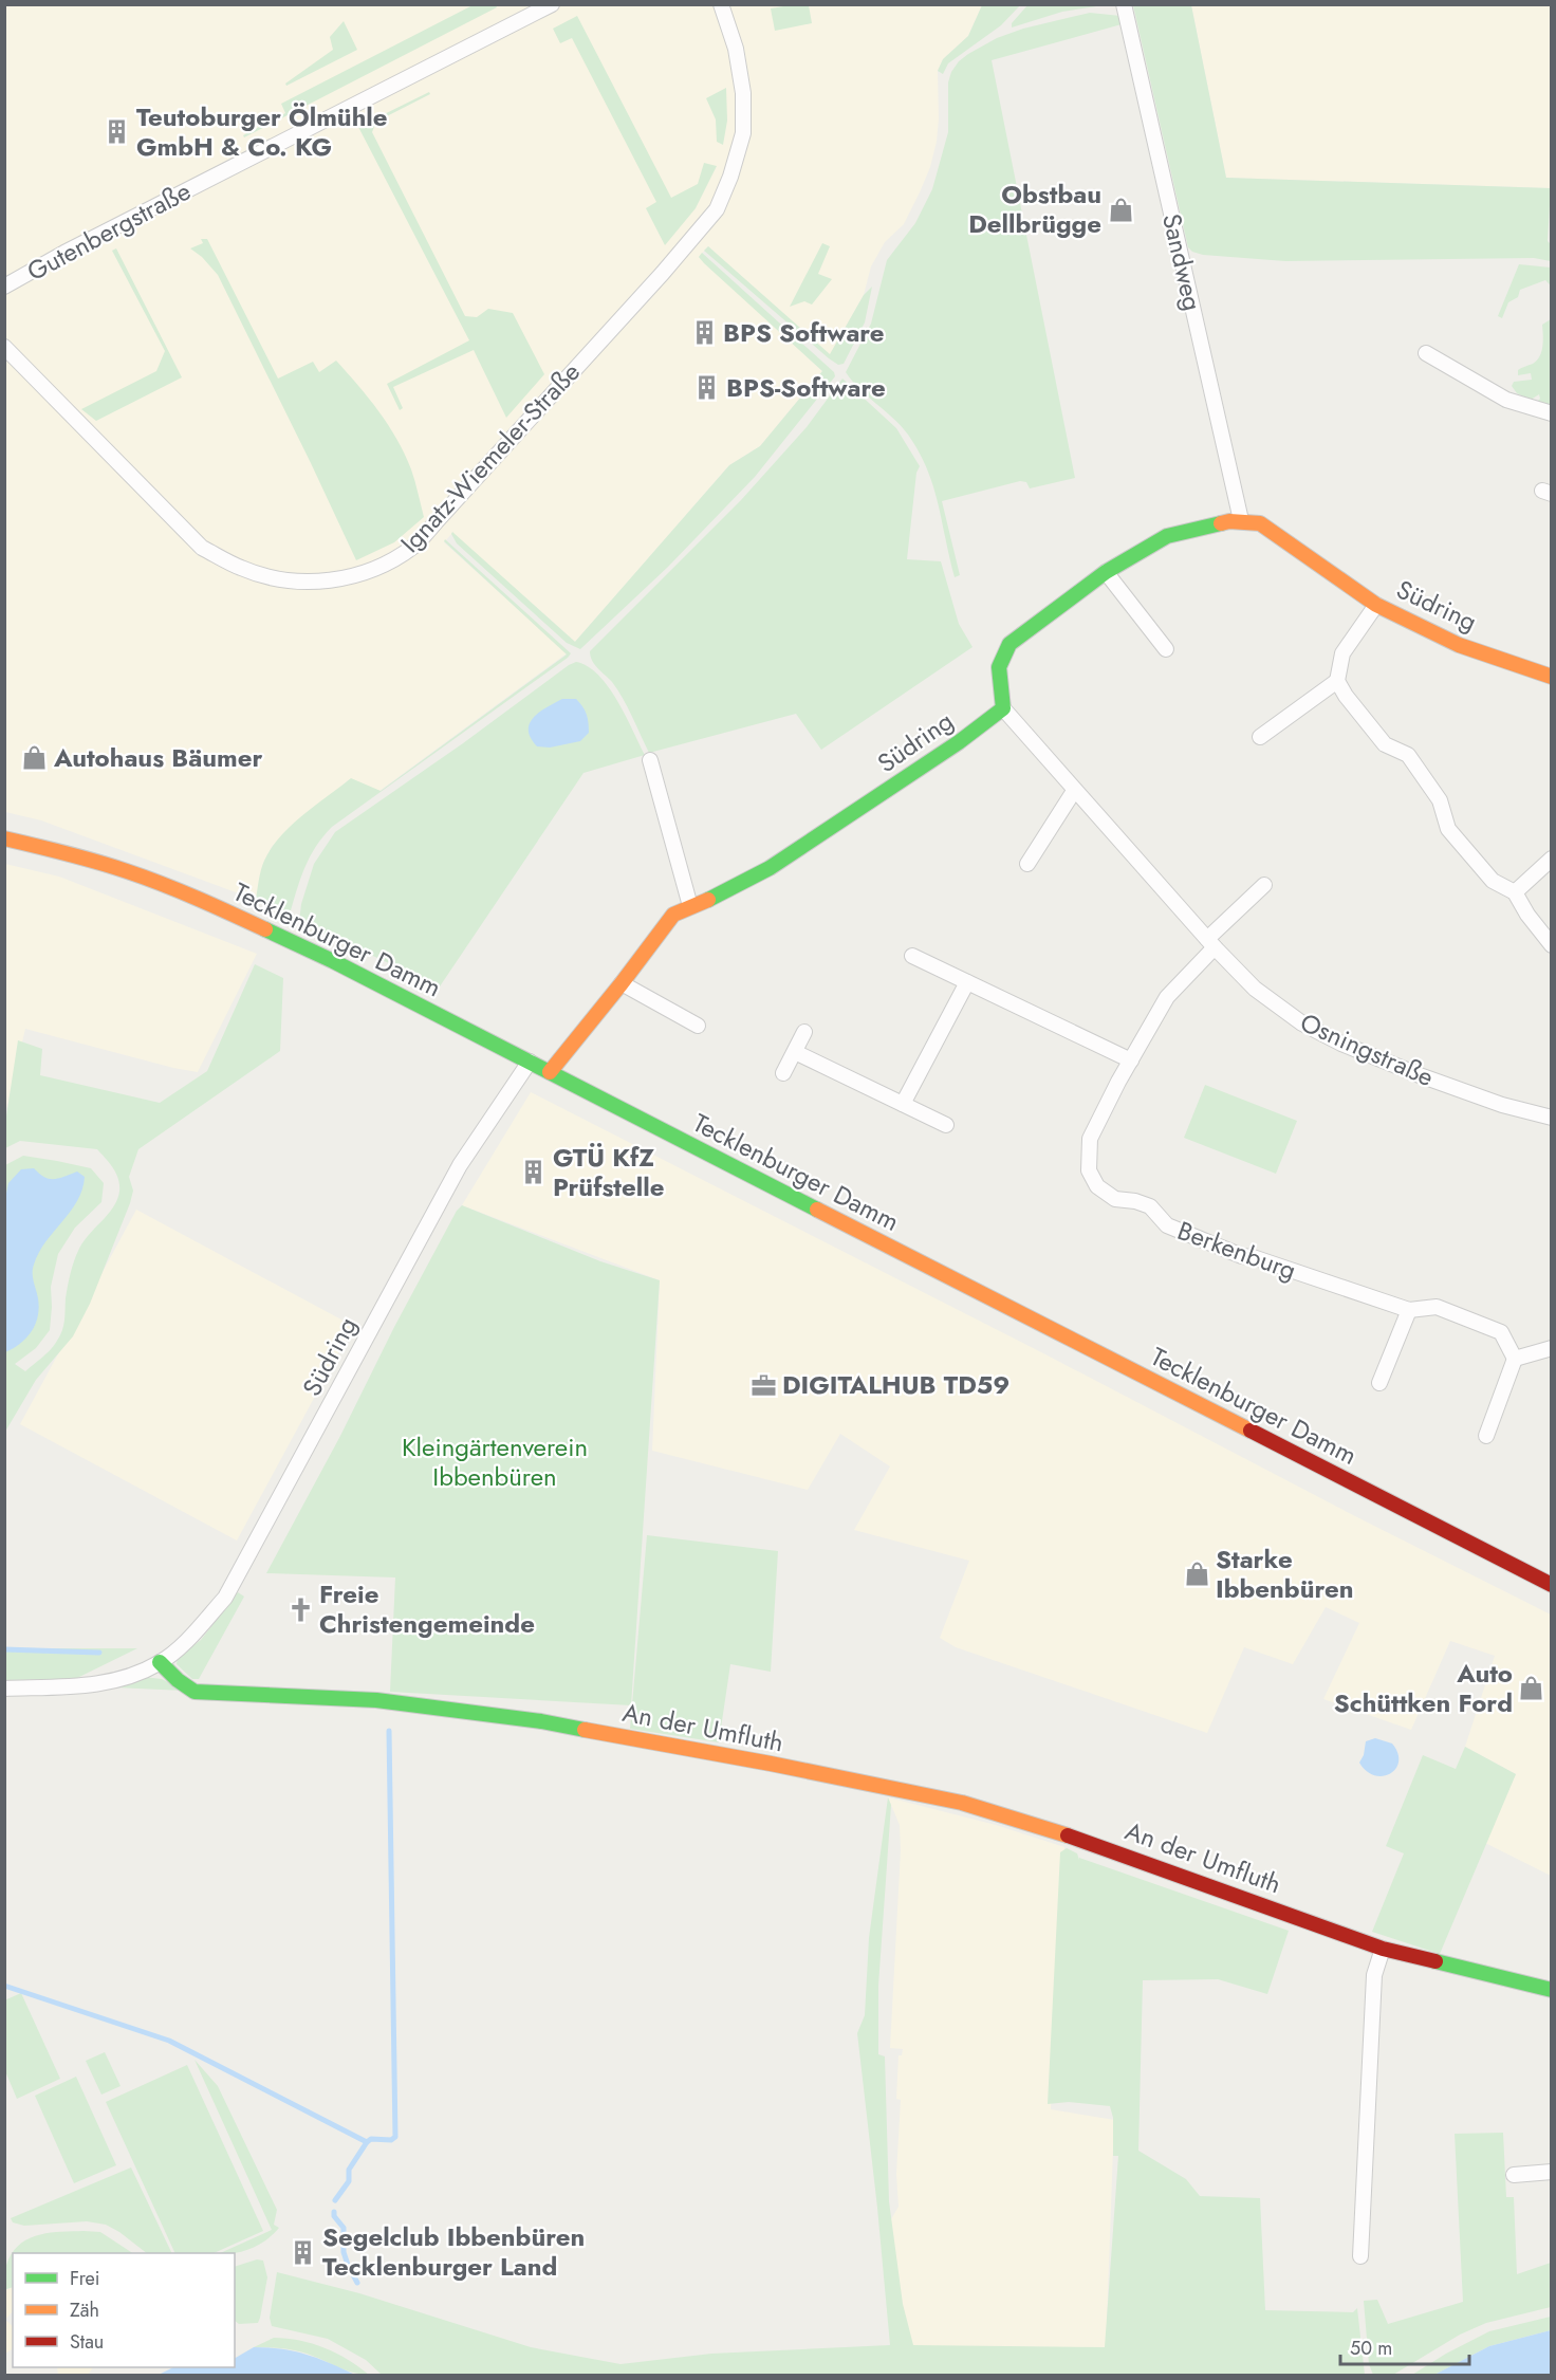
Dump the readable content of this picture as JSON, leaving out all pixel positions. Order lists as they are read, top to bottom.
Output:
{
  "streets": {
    "street": [
      "Gutenbergstraße",
      "Sandweg",
      "Ignatz-Wiemeler-Straße",
      "Südring",
      "Tecklenburger Damm",
      "Osningstraße",
      "Berkenburg",
      "An der Umfluth"
    ]
  },
  "crossings": [
    ["Sandweg", "Südring"],
    ["Südring", "Tecklenburger Damm"],
    ["Südring", "Osningstraße"],
    ["Südring", "An der Umfluth"],
    ["Osningstraße", "Berkenburg"]
  ],
  "parks": ["Kleingärtenverein Ibbenbüren"],
  "places": {
    "building": [
      "Teutoburger Ölmühle GmbH & Co. KG",
      "BPS Software",
      "BPS-Software",
      "GTÜ KfZ Prüfstelle",
      "Segelclub Ibbenbüren Tecklenburger Land"
    ],
    "shop": [
      "Obstbau Dellbrügge",
      "Autohaus Bäumer",
      "Starke Ibbenbüren",
      "Auto Schüttken Ford"
    ],
    "office": ["DIGITALHUB TD59"],
    "church": ["Freie Christengemeinde"]
  },
  "legend": ["Frei", "Zäh", "Stau"],
  "scale_bar": "50 m"
}
